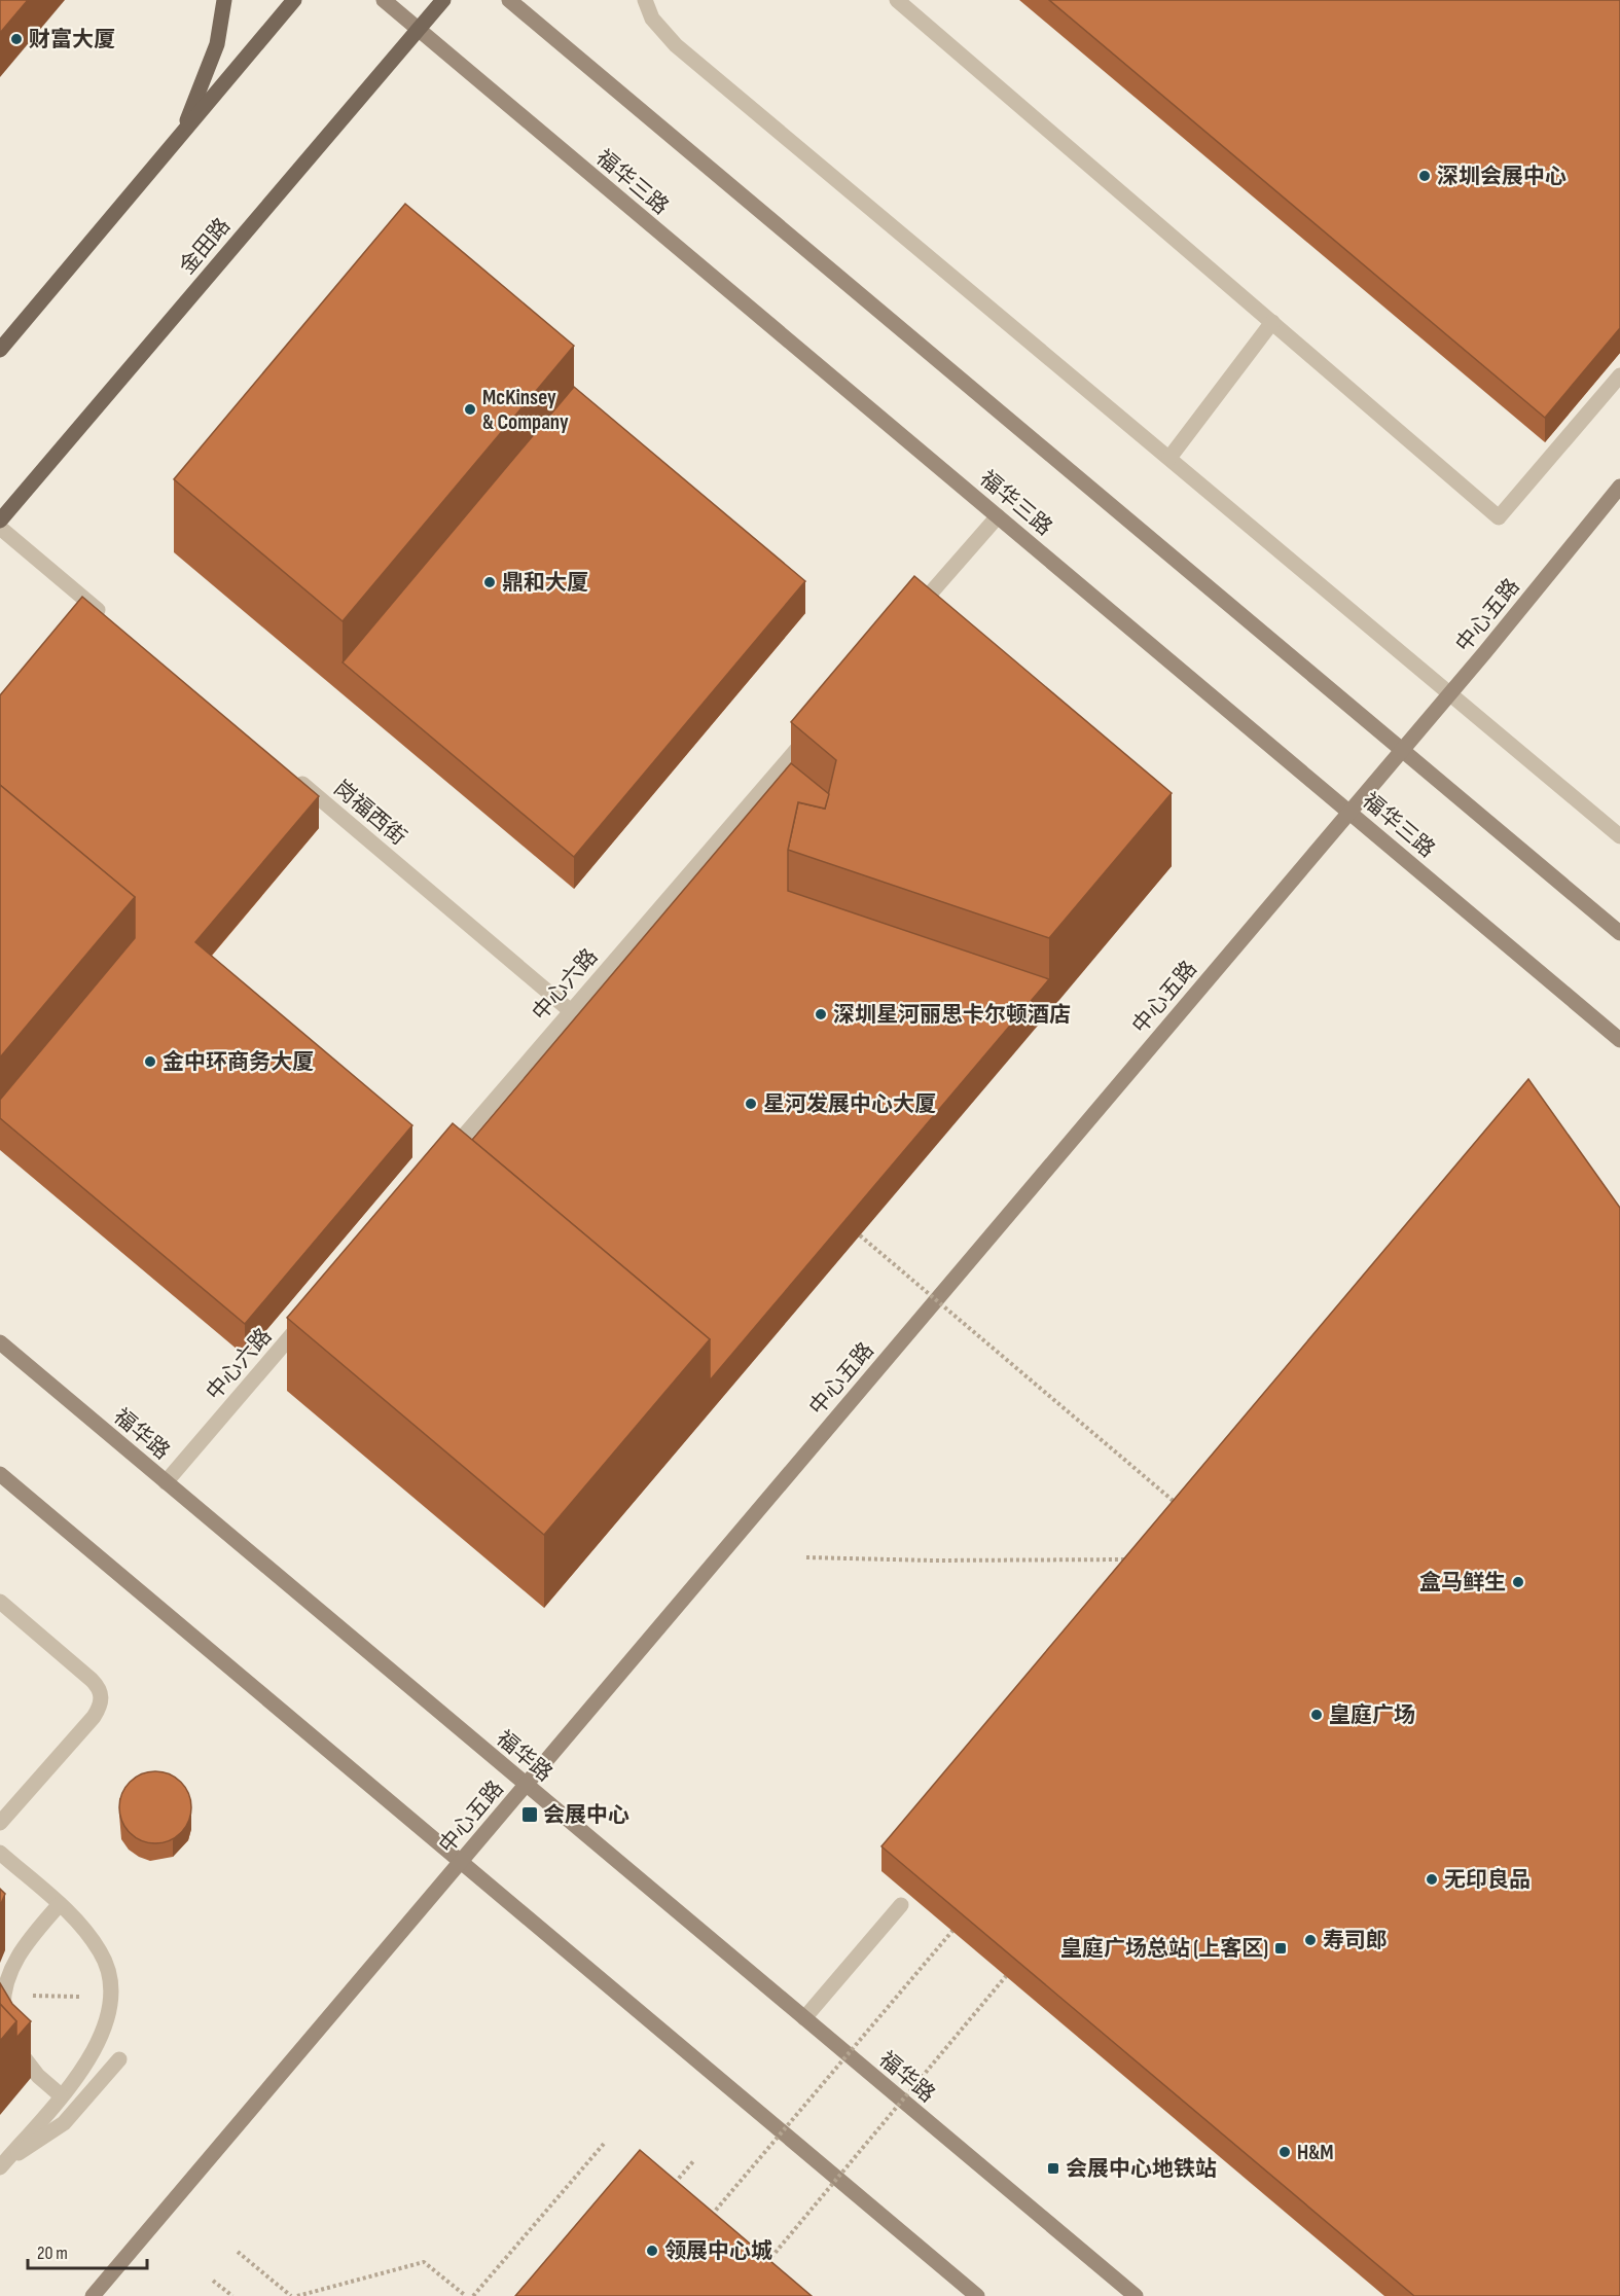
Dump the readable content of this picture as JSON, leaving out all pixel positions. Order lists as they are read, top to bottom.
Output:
{
  "streets": {
    "main road": ["金田路"],
    "street": [
      "福华三路",
      "中心五路",
      "岗福西街",
      "中心六路",
      "福华路"
    ]
  },
  "crossings": [
    ["福华三路", "金田路"],
    ["福华三路", "中心五路"],
    ["中心五路", "福华路"],
    ["岗福西街", "中心六路"],
    ["中心六路", "福华路"]
  ],
  "places": {
    "other": [
      "财富大厦",
      "深圳会展中心",
      "McKinsey & Company",
      "鼎和大厦",
      "深圳星河丽思卡尔顿酒店",
      "金中环商务大厦",
      "星河发展中心大厦",
      "盒马鲜生",
      "皇庭广场",
      "无印良品",
      "寿司郎",
      "H&M",
      "领展中心城"
    ],
    "transit": ["会展中心", "皇庭广场总站 (上客区)", "会展中心地铁站"]
  },
  "scale_bar": "20 m"
}
